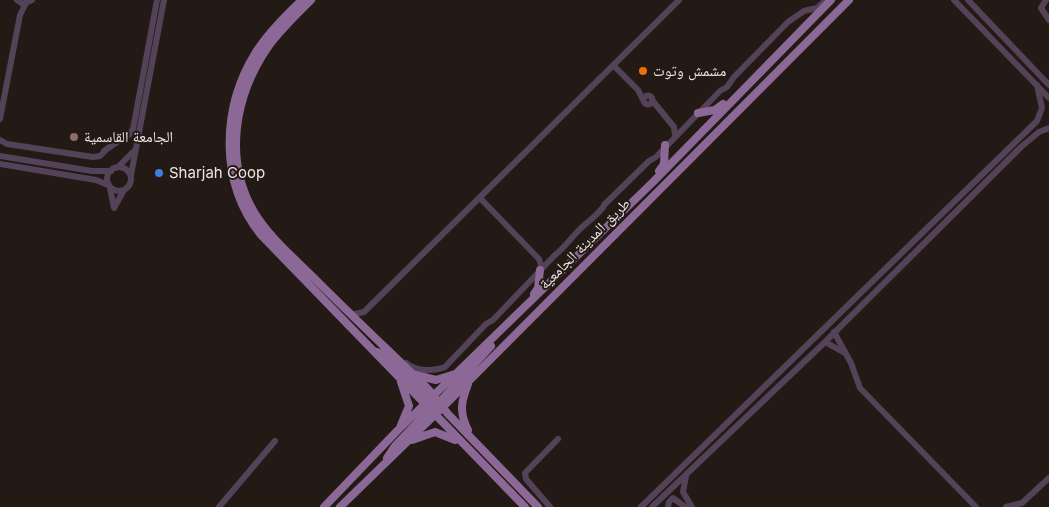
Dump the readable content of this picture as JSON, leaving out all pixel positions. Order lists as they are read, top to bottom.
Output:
{
  "streets": {
    "main road": ["طريق المدينة الجامعية"]
  },
  "places": ["مشمش وتوت", "الجامعة القاسمية", "Sharjah Coop"]
}
